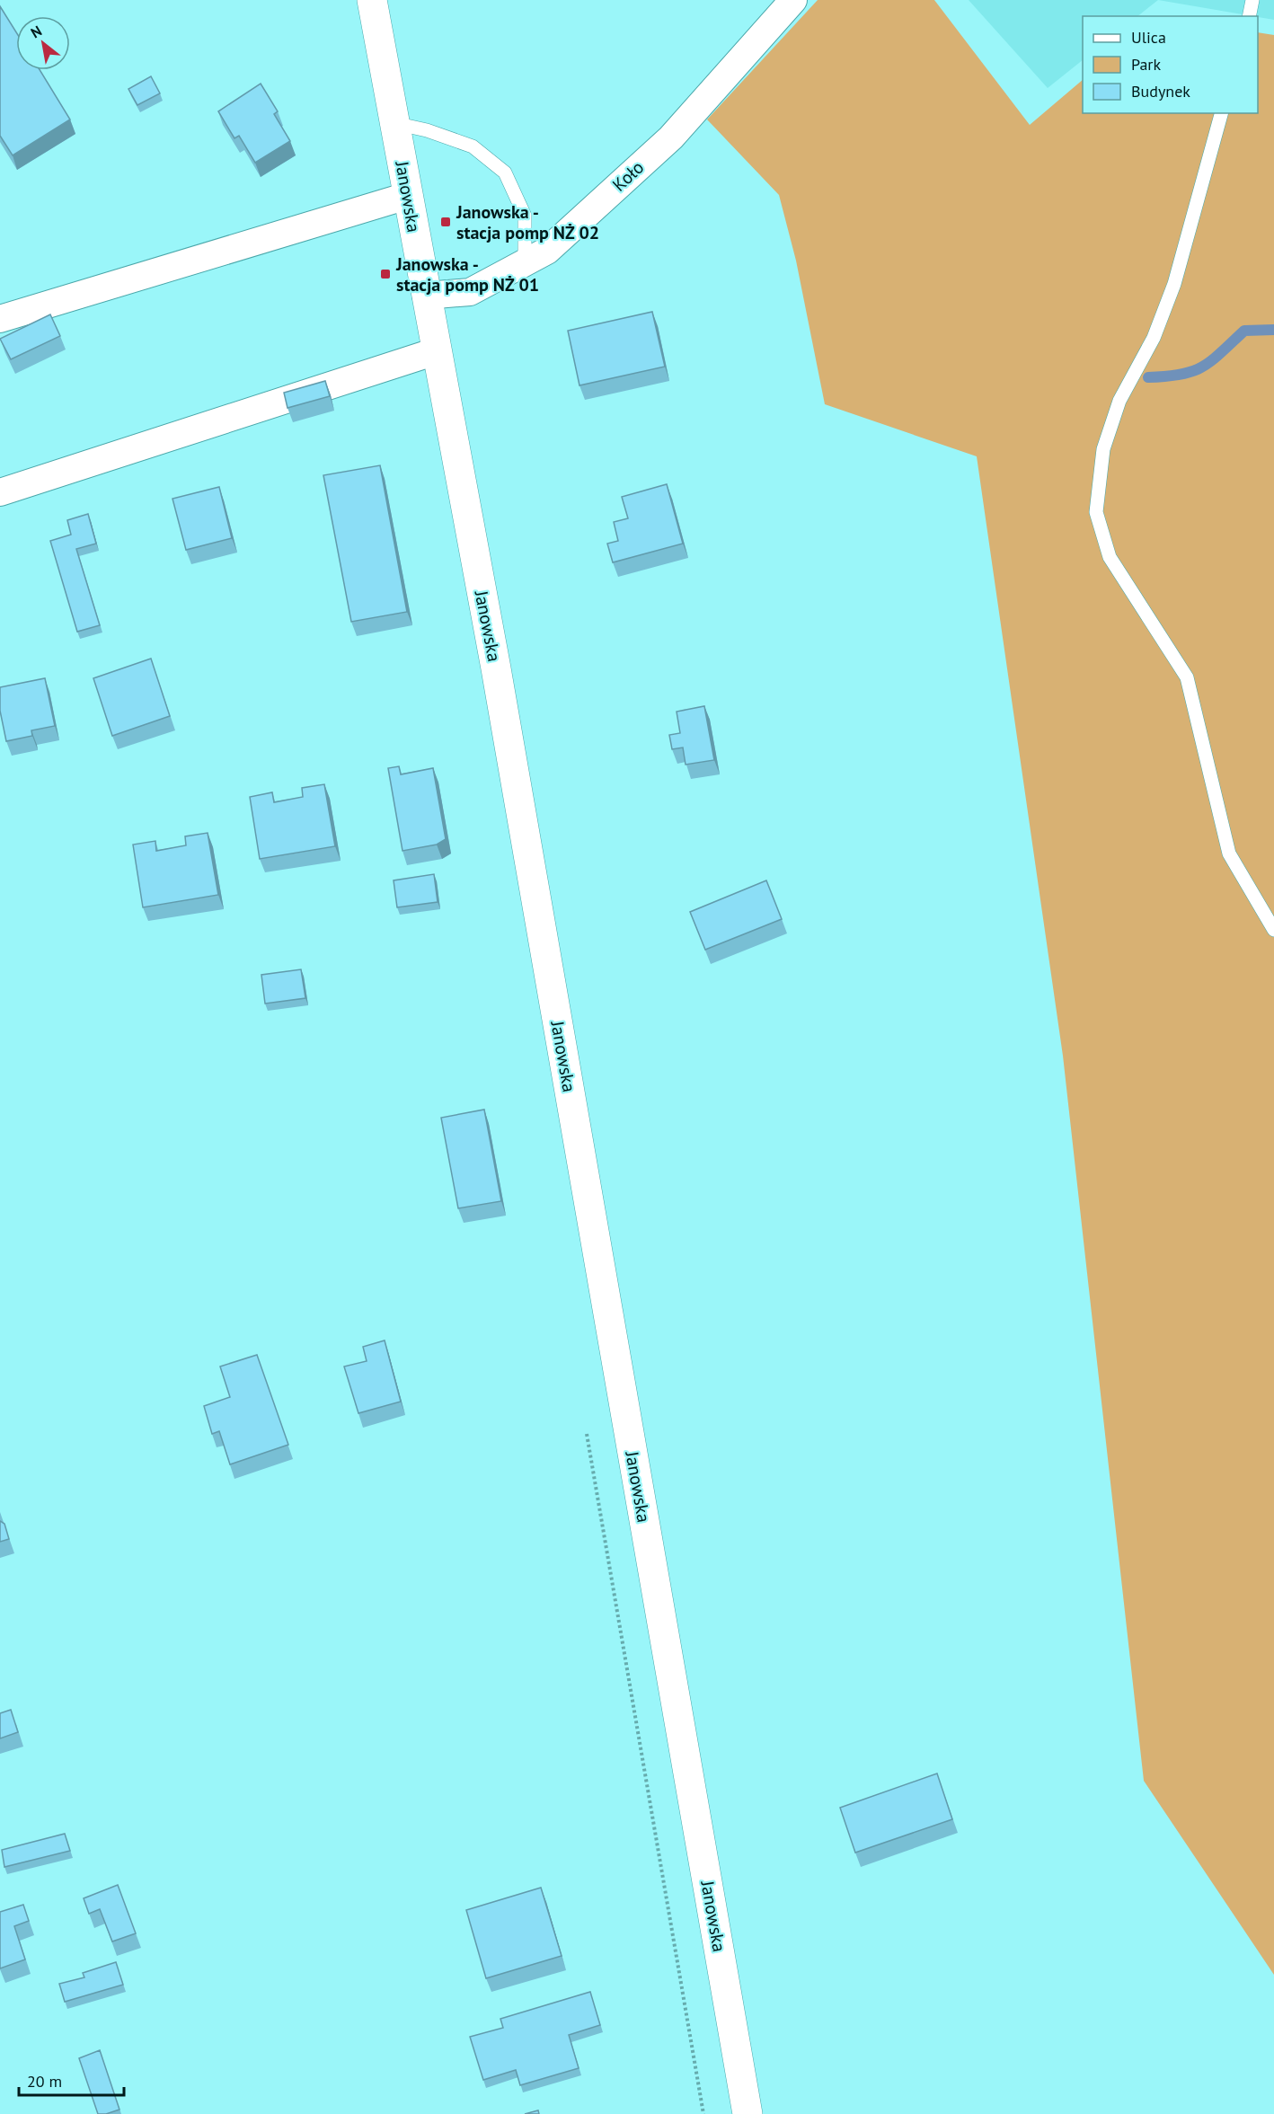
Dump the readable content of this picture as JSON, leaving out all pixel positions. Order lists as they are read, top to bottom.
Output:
{
  "streets": {
    "street": ["Koło", "Janowska"]
  },
  "crossings": [
    ["Koło", "Janowska"]
  ],
  "places": {
    "transit": ["Janowska - stacja pomp NŻ 02", "Janowska - stacja pomp NŻ 01"]
  },
  "legend": ["Ulica", "Park", "Budynek"],
  "scale_bar": "20 m",
  "north": "top left"
}
